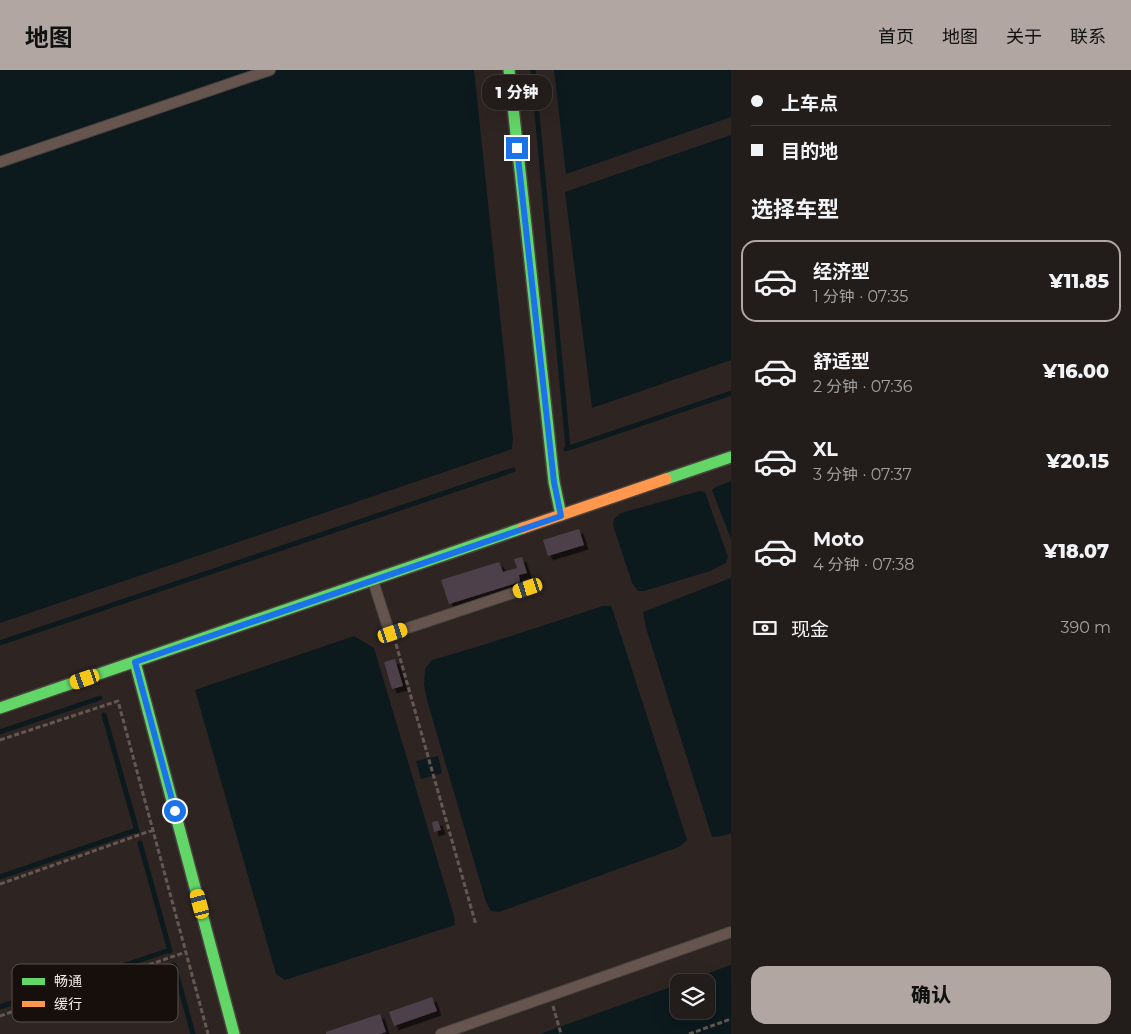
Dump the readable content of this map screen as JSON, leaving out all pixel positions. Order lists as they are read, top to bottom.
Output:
{
  "legend": ["畅通", "缓行"],
  "page": {
    "header": "地图",
    "nav": [
      "首页",
      "地图",
      "关于",
      "联系"
    ],
    "banner": ["上车点", "目的地"],
    "bubble": "1 分钟",
    "heading": "选择车型",
    "list": [
      {
        "name": "经济型",
        "note": "1 分钟 · 07:35",
        "value": "¥11.85"
      },
      {
        "name": "舒适型",
        "note": "2 分钟 · 07:36",
        "value": "¥16.00"
      },
      {
        "name": "XL",
        "note": "3 分钟 · 07:37",
        "value": "¥20.15"
      },
      {
        "name": "Moto",
        "note": "4 分钟 · 07:38",
        "value": "¥18.07"
      }
    ],
    "pay": ["现金", "390 m"],
    "buttons": "确认"
  }
}
